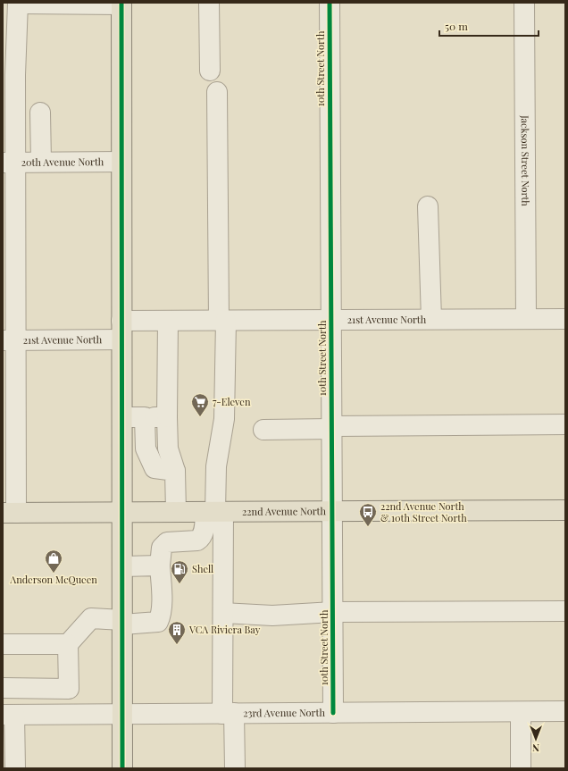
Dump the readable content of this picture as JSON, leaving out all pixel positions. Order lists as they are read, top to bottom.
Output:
{
  "streets": {
    "main road": ["22nd Avenue North"],
    "street": [
      "10th Street North",
      "Jackson Street North",
      "20th Avenue North",
      "21st Avenue North",
      "23rd Avenue North"
    ]
  },
  "crossings": [
    ["10th Street North", "21st Avenue North"],
    ["10th Street North", "22nd Avenue North"],
    ["10th Street North", "23rd Avenue North"],
    ["Jackson Street North", "21st Avenue North"]
  ],
  "places": {
    "supermarket": ["7-Eleven"],
    "bus stop": ["22nd Avenue North & 10th Street North"],
    "shop": ["Anderson McQueen"],
    "fuel station": ["Shell"],
    "building": ["VCA Riviera Bay"]
  },
  "scale_bar": "50 m",
  "north": "bottom"
}
